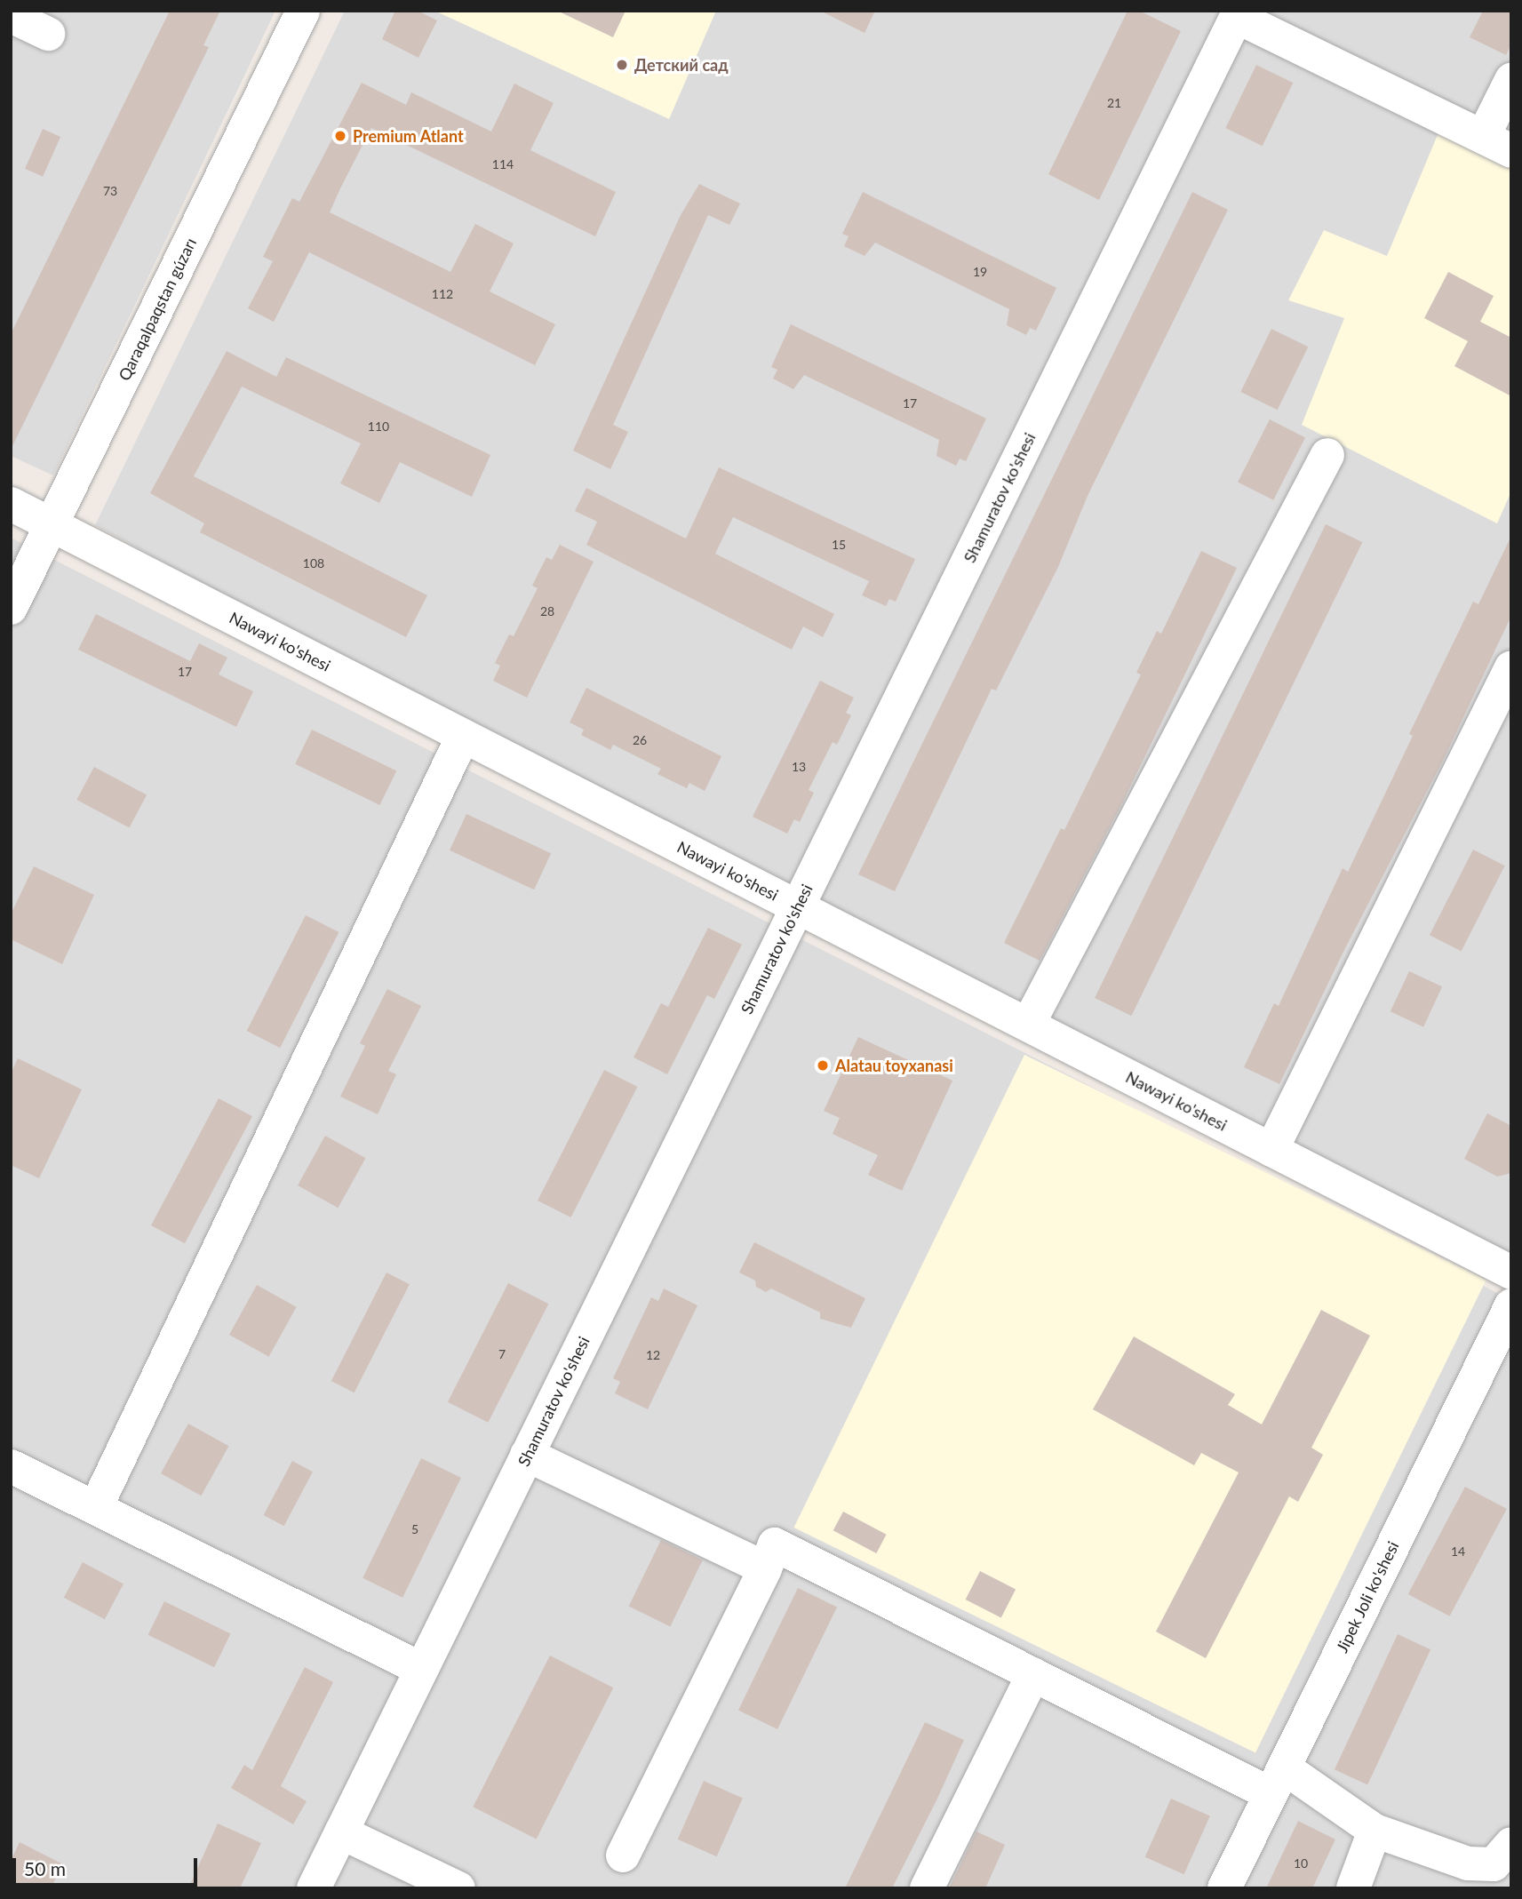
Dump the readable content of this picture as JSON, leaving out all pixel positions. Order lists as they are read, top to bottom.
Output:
{
  "streets": {
    "street": [
      "Qaraqalpaqstan gúzarı",
      "Shamuratov ko'shesi",
      "Nawayi ko'shesi",
      "Jipek Joli ko'shesi"
    ]
  },
  "crossings": [
    ["Qaraqalpaqstan gúzarı", "Nawayi ko'shesi"],
    ["Shamuratov ko'shesi", "Nawayi ko'shesi"]
  ],
  "places": ["Детский сад", "Premium Atlant", "Alatau toyxanasi"],
  "house_numbers": [
    "21",
    "114",
    "73",
    "19",
    "112",
    "17",
    "110",
    "15",
    "108",
    "28",
    "17",
    "26",
    "13",
    "7",
    "12",
    "5",
    "14",
    "10"
  ],
  "scale_bar": "50 m"
}
